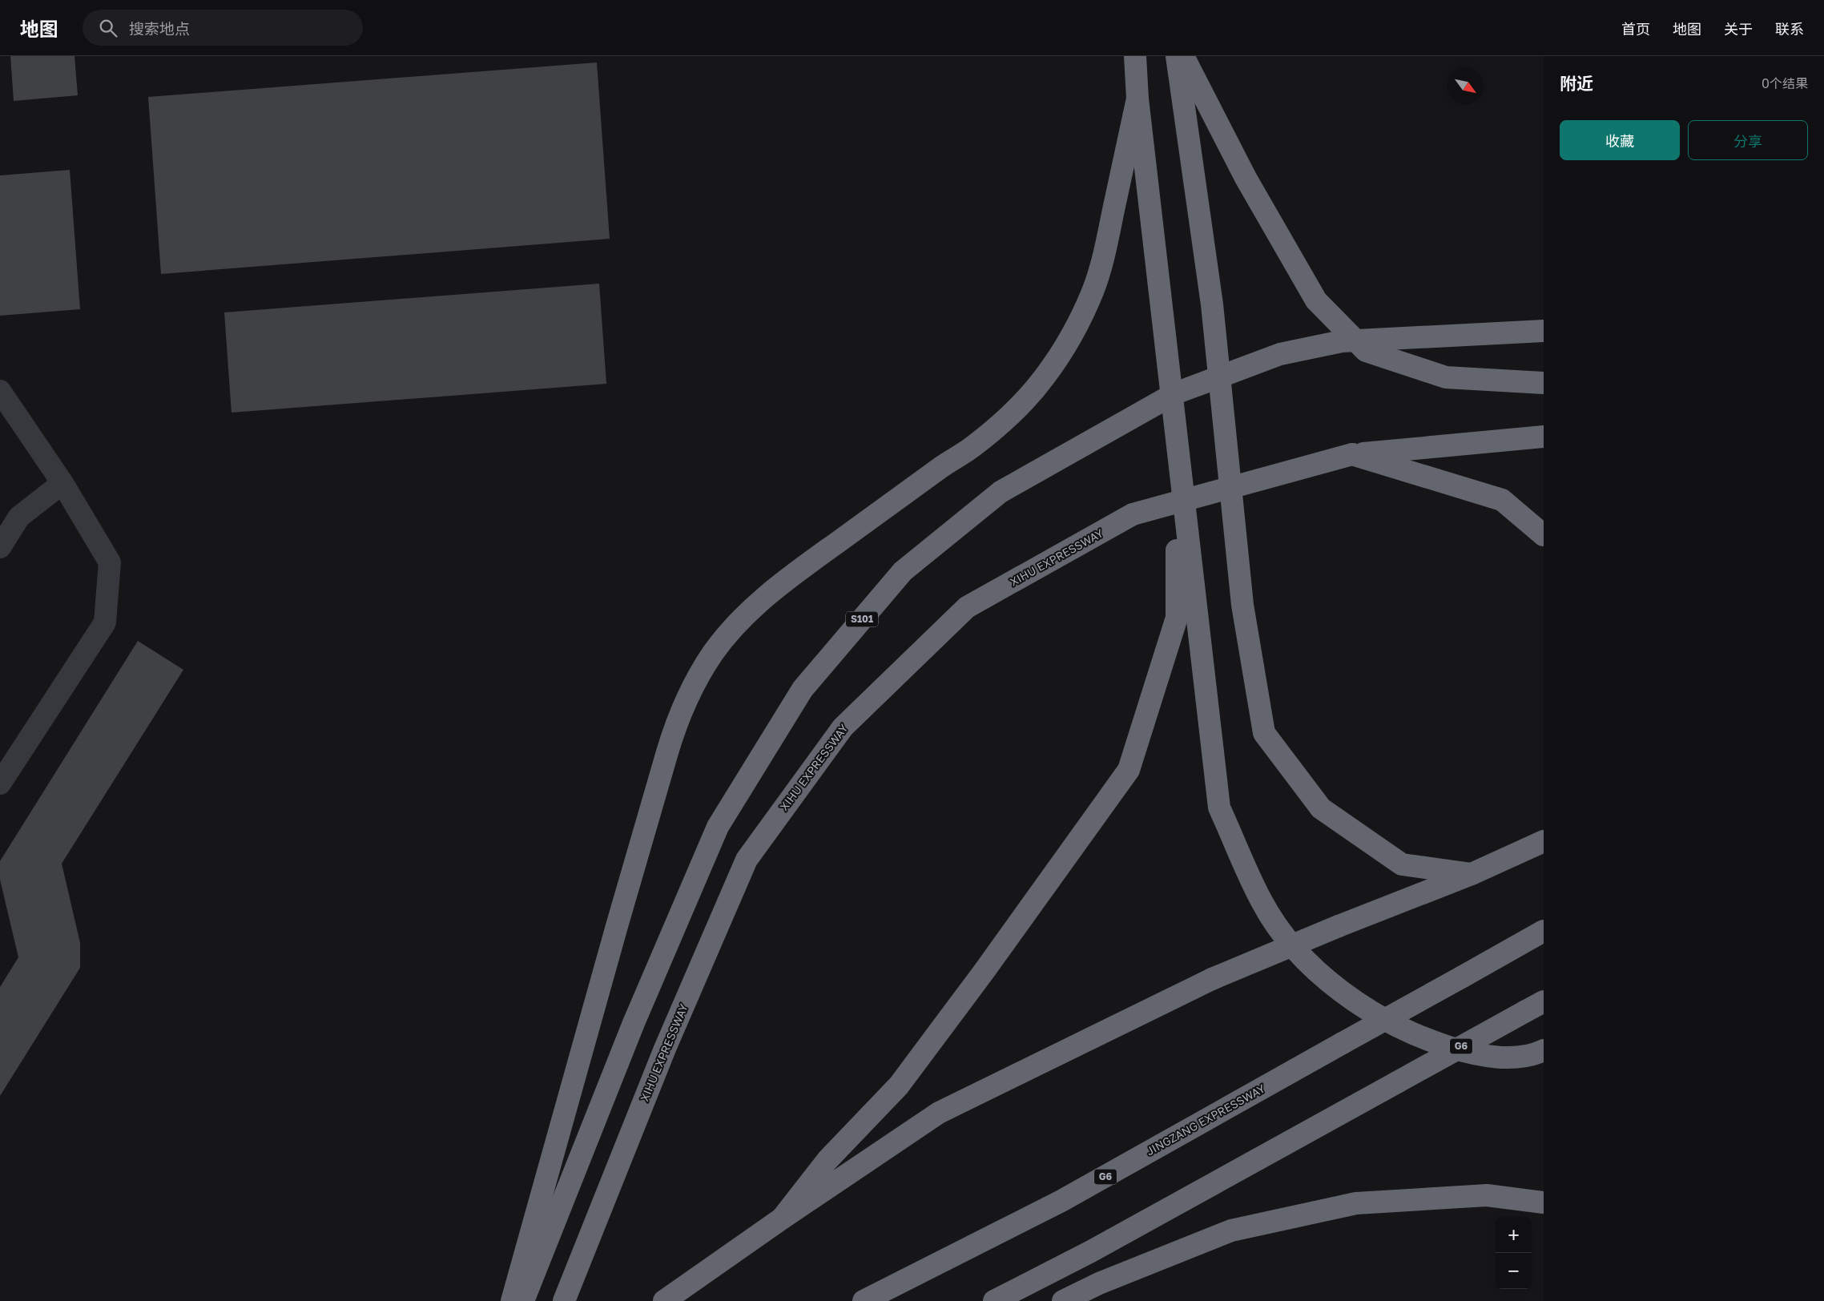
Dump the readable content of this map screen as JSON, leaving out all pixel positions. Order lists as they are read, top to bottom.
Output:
{
  "streets": {
    "highway": [
      "XIHU EXPRESSWAY",
      "S101",
      "G6",
      "JINGZANG EXPRESSWAY"
    ]
  },
  "north": "bottom right",
  "page": {
    "header": "地图",
    "search": "搜索地点",
    "nav": [
      "首页",
      "地图",
      "关于",
      "联系"
    ],
    "heading": ["附近", "0个结果"],
    "buttons": ["收藏", "分享"],
    "map_buttons": ["+", "−"]
  }
}
